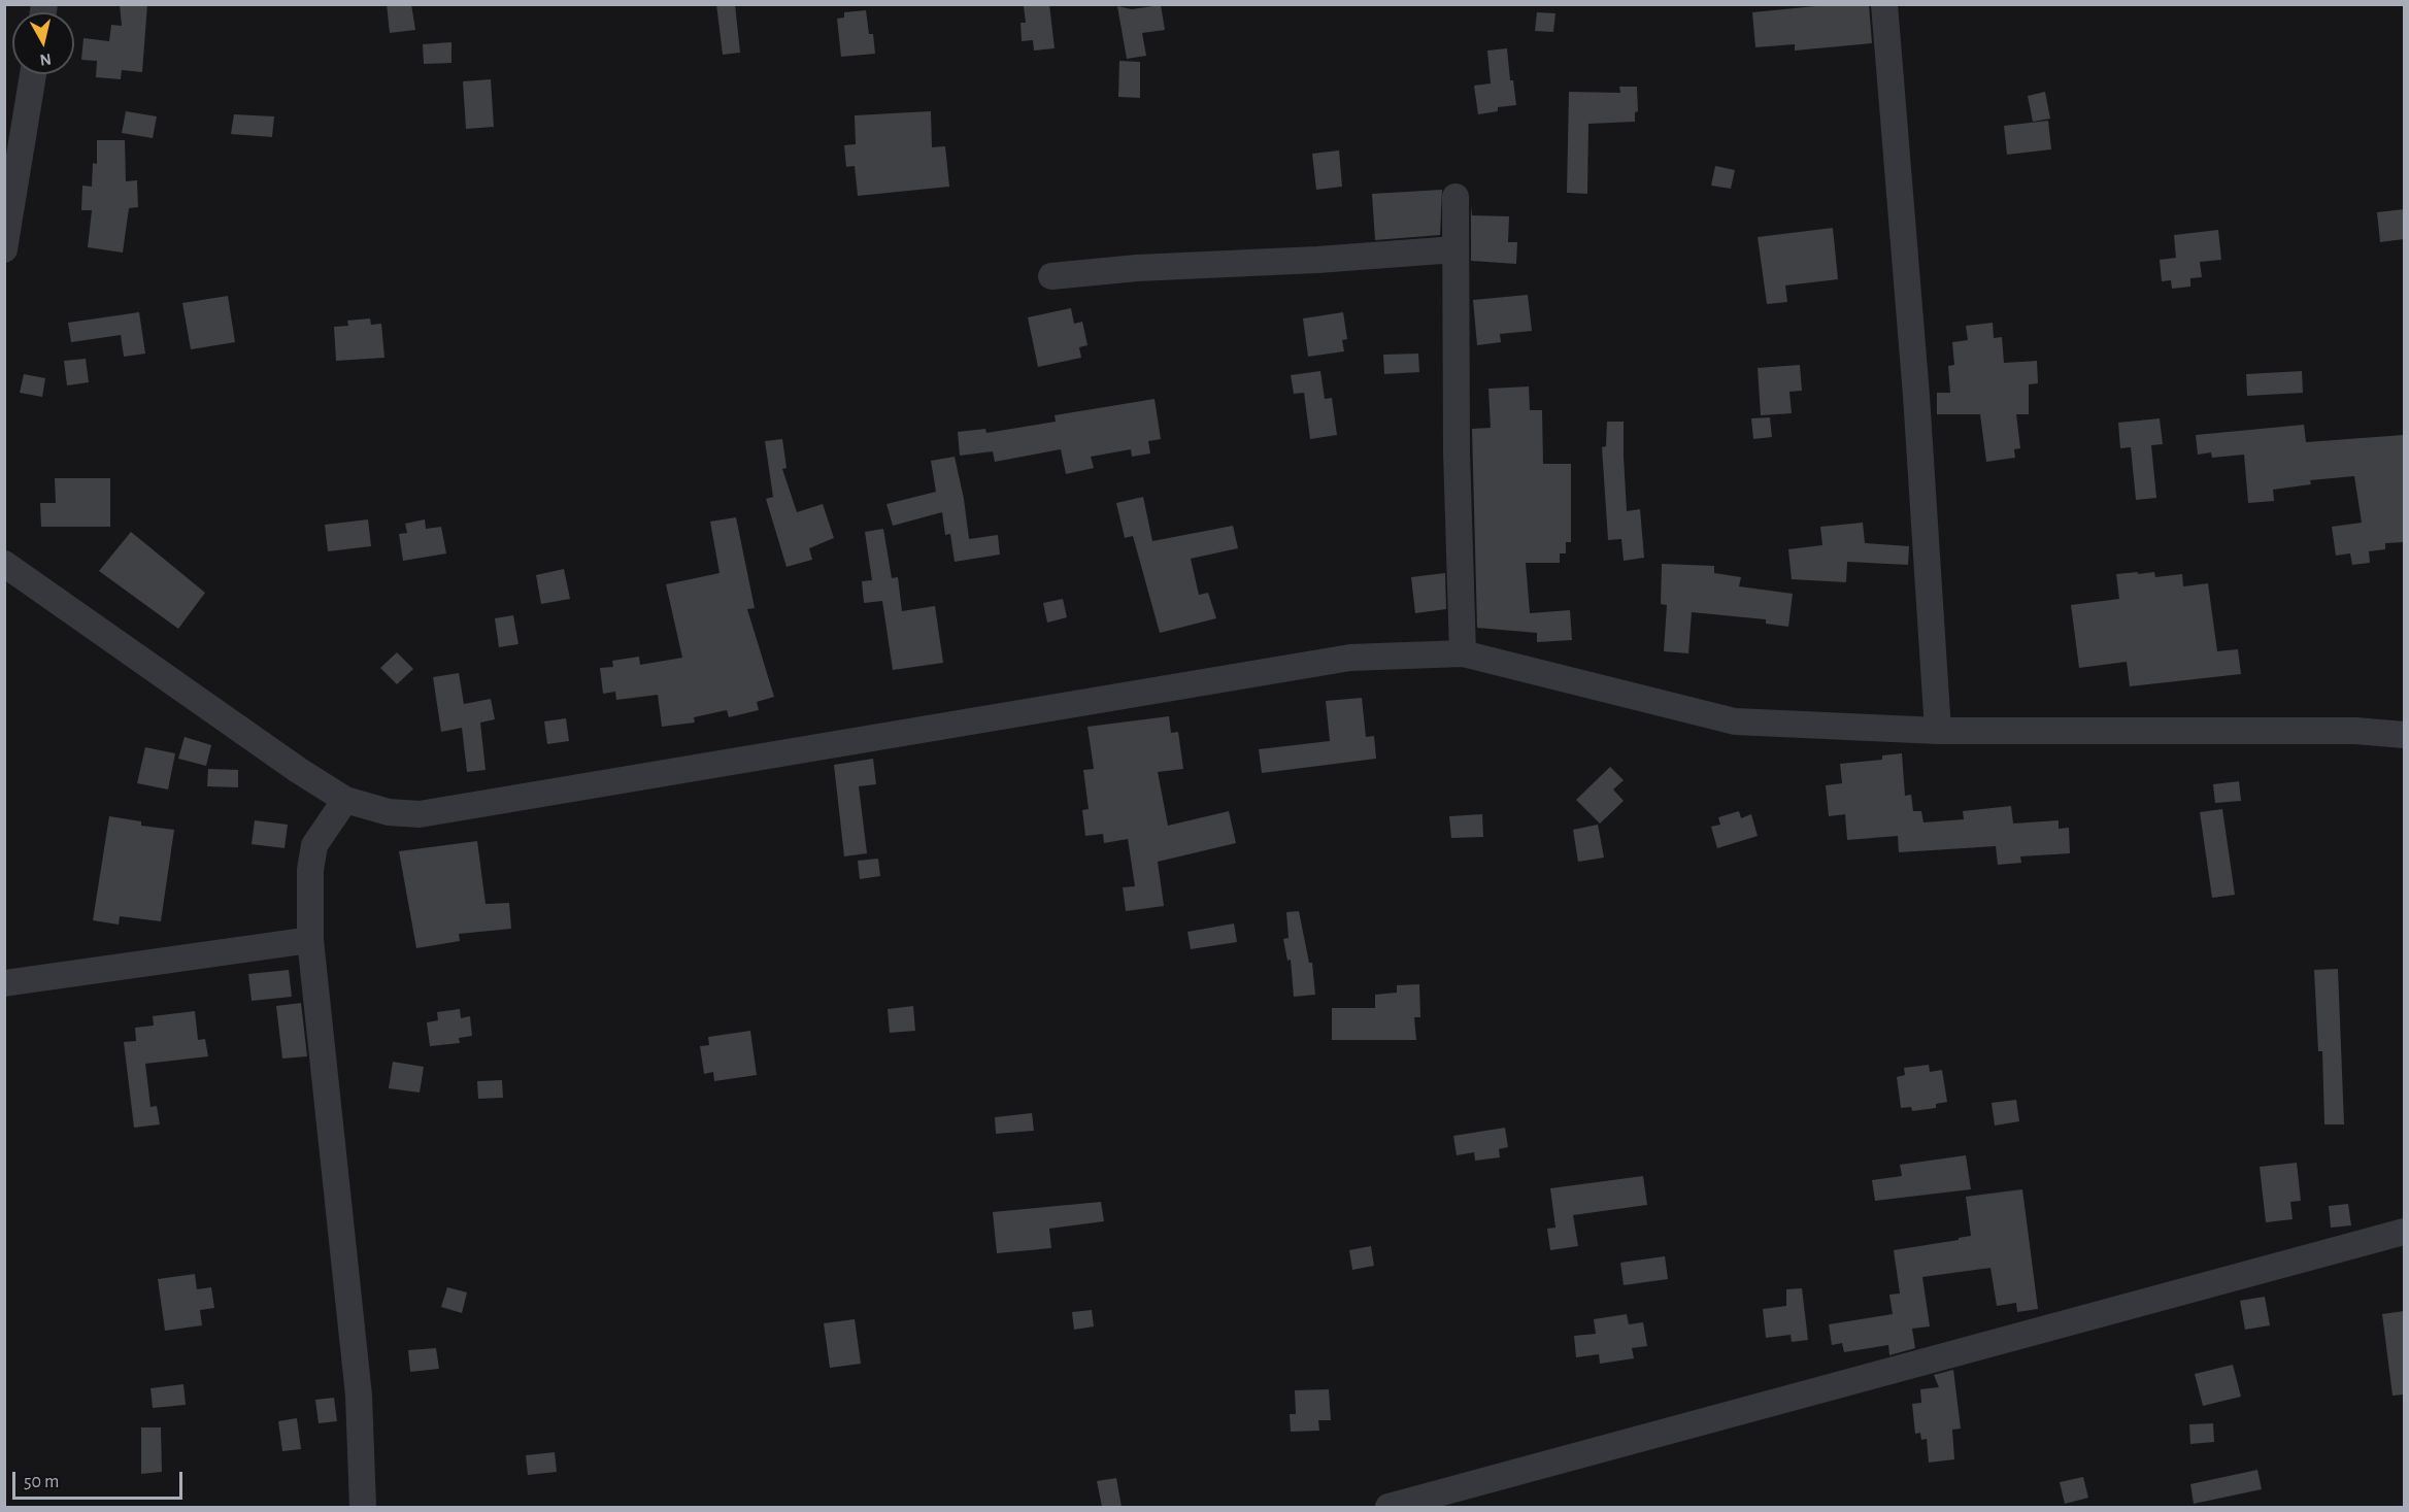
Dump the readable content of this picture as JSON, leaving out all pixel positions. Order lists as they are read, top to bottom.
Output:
{
  "scale_bar": "50 m",
  "north": "bottom"
}
